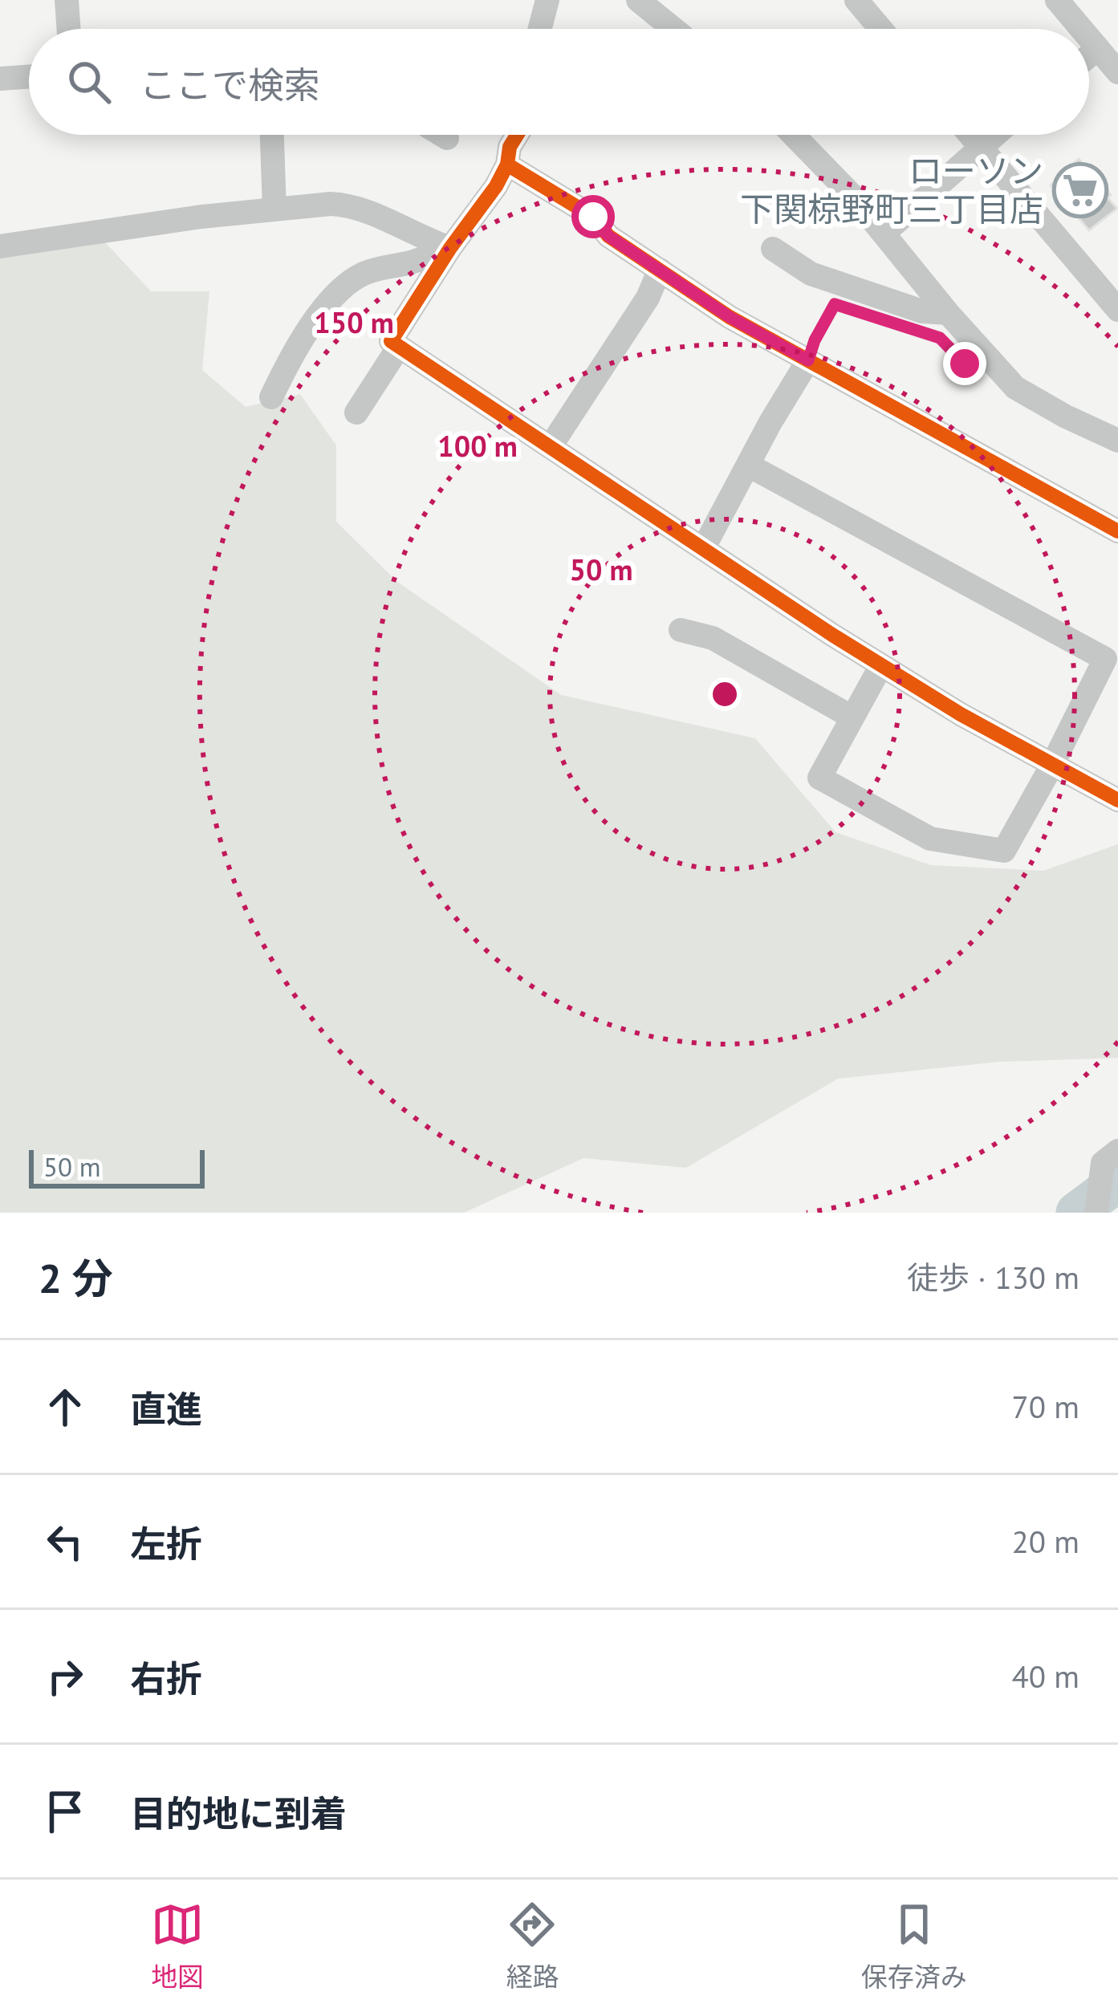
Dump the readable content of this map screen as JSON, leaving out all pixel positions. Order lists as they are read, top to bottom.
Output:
{
  "places": {
    "supermarket": ["ローソン 下関椋野町三丁目店"]
  },
  "scale_bar": "50 m",
  "page": {
    "search": "ここで検索",
    "scale": "50 m",
    "heading": ["2 分", "徒歩 · 130 m"],
    "list": [
      ["直進", "70 m"],
      ["左折", "20 m"],
      ["右折", "40 m"],
      "目的地に到着"
    ],
    "nav": ["地図", "経路", "保存済み"]
  },
  "rings": ["150 m", "100 m", "50 m"]
}
